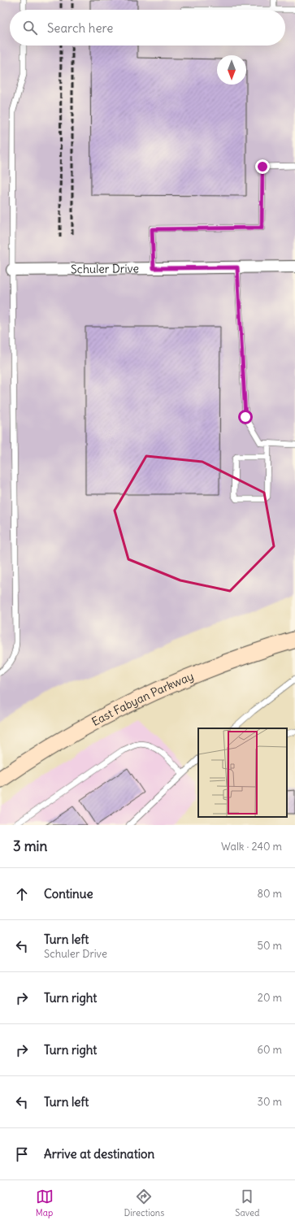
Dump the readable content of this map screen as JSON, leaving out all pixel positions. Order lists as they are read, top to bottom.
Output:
{
  "streets": {
    "main road": ["East Fabyan Parkway"],
    "street": ["Schuler Drive"]
  },
  "north": "bottom",
  "page": {
    "search": "Search here",
    "heading": ["3 min", "Walk · 240 m"],
    "list": [
      ["Continue", "80 m"],
      ["Turn left", "Schuler Drive", "50 m"],
      ["Turn right", "20 m"],
      ["Turn right", "60 m"],
      ["Turn left", "30 m"],
      "Arrive at destination"
    ],
    "nav": ["Map", "Directions", "Saved"]
  }
}
